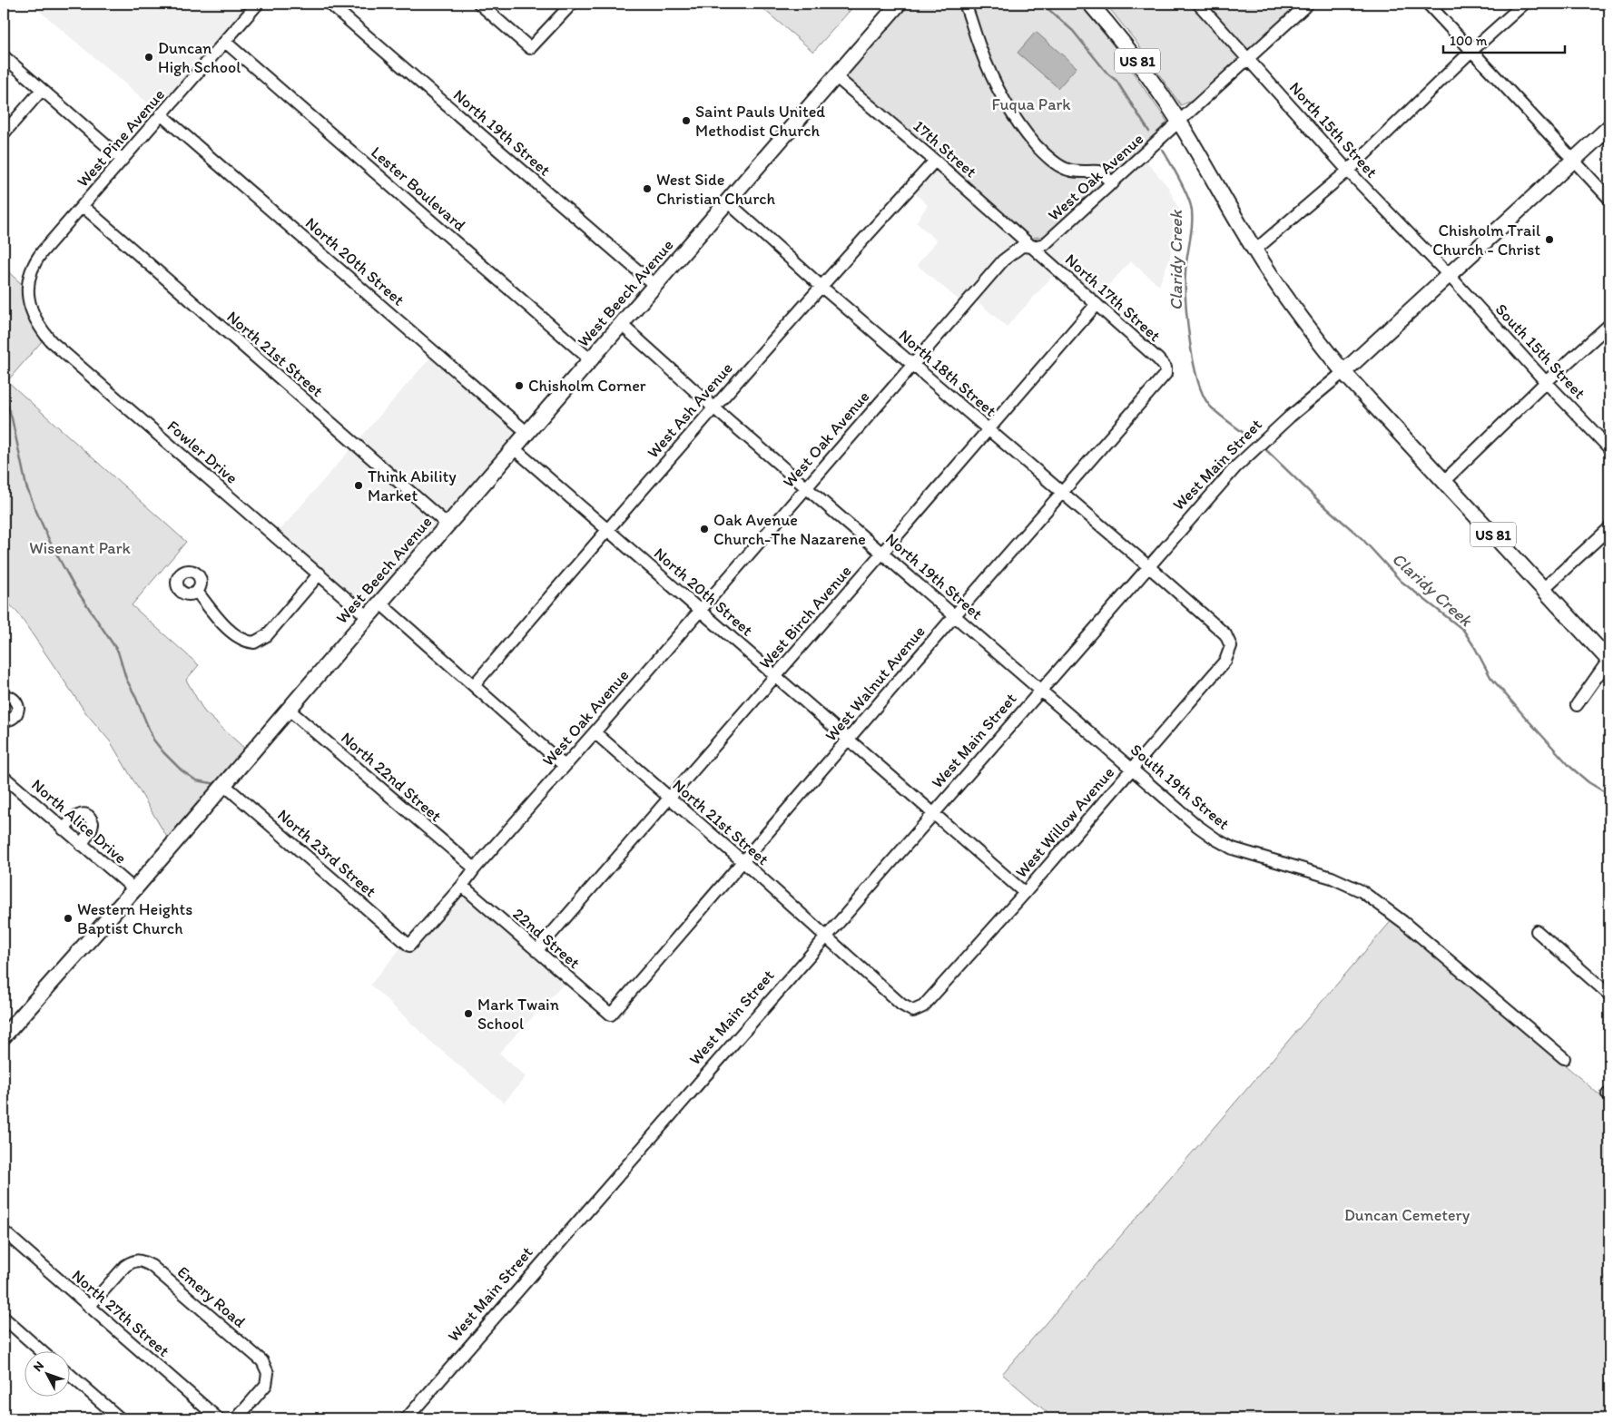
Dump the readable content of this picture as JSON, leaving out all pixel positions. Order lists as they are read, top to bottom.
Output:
{
  "streets": {
    "main road": ["US 81", "West Beech Avenue", "West Main Street"],
    "street": [
      "North 15th Street",
      "North 19th Street",
      "West Pine Avenue",
      "17th Street",
      "West Oak Avenue",
      "Lester Boulevard",
      "North 20th Street",
      "North 17th Street",
      "South 15th Street",
      "North 21st Street",
      "North 18th Street",
      "West Ash Avenue",
      "Fowler Drive",
      "West Birch Avenue",
      "West Walnut Avenue",
      "North 22nd Street",
      "South 19th Street",
      "North Alice Drive",
      "West Willow Avenue",
      "North 23rd Street",
      "22nd Street",
      "Emery Road",
      "North 27th Street"
    ]
  },
  "crossings": [
    ["US 81", "West Oak Avenue"],
    ["US 81", "West Main Street"],
    ["North 15th Street", "West Oak Avenue"],
    ["North 15th Street", "South 15th Street"],
    ["North 15th Street", "West Main Street"],
    ["North 19th Street", "West Oak Avenue"],
    ["North 19th Street", "West Beech Avenue"],
    ["North 19th Street", "West Ash Avenue"],
    ["North 19th Street", "West Main Street"],
    ["North 19th Street", "West Birch Avenue"],
    ["North 19th Street", "West Walnut Avenue"],
    ["North 19th Street", "South 19th Street"],
    ["West Pine Avenue", "Lester Boulevard"],
    ["West Pine Avenue", "North 20th Street"],
    ["West Pine Avenue", "North 21st Street"],
    ["West Pine Avenue", "Fowler Drive"],
    ["17th Street", "West Oak Avenue"],
    ["17th Street", "West Beech Avenue"],
    ["17th Street", "North 17th Street"],
    ["17th Street", "West Ash Avenue"],
    ["West Oak Avenue", "North 20th Street"],
    ["West Oak Avenue", "North 17th Street"],
    ["West Oak Avenue", "North 21st Street"],
    ["West Oak Avenue", "North 18th Street"],
    ["West Oak Avenue", "North 22nd Street"],
    ["West Oak Avenue", "North 23rd Street"],
    ["West Oak Avenue", "22nd Street"],
    ["Lester Boulevard", "West Beech Avenue"],
    ["North 20th Street", "West Beech Avenue"],
    ["North 20th Street", "West Ash Avenue"],
    ["North 20th Street", "West Main Street"],
    ["North 20th Street", "West Birch Avenue"],
    ["North 20th Street", "West Walnut Avenue"],
    ["North 20th Street", "West Willow Avenue"],
    ["West Beech Avenue", "North 21st Street"],
    ["West Beech Avenue", "North 18th Street"],
    ["West Beech Avenue", "Fowler Drive"],
    ["West Beech Avenue", "North 22nd Street"],
    ["West Beech Avenue", "North Alice Drive"],
    ["West Beech Avenue", "North 23rd Street"],
    ["North 17th Street", "West Birch Avenue"],
    ["North 17th Street", "West Walnut Avenue"],
    ["South 15th Street", "West Main Street"],
    ["North 21st Street", "West Main Street"],
    ["North 21st Street", "West Birch Avenue"],
    ["North 21st Street", "West Walnut Avenue"],
    ["North 21st Street", "West Willow Avenue"],
    ["North 18th Street", "West Ash Avenue"],
    ["North 18th Street", "West Main Street"],
    ["North 18th Street", "West Birch Avenue"],
    ["North 18th Street", "West Walnut Avenue"],
    ["North 18th Street", "West Willow Avenue"],
    ["West Main Street", "South 19th Street"],
    ["West Birch Avenue", "22nd Street"],
    ["West Walnut Avenue", "22nd Street"],
    ["South 19th Street", "West Willow Avenue"],
    ["Emery Road", "North 27th Street"]
  ],
  "water": ["Claridy Creek"],
  "parks": ["Fuqua Park", "Wisenant Park", "Duncan Cemetery"],
  "places": [
    "Duncan High School",
    "Saint Pauls United Methodist Church",
    "West Side Christian Church",
    "Chisholm Trail Church - Christ",
    "Chisholm Corner",
    "Think Ability Market",
    "Oak Avenue Church-The Nazarene",
    "Western Heights Baptist Church",
    "Mark Twain School"
  ],
  "scale_bar": "100 m",
  "north": "top left"
}
